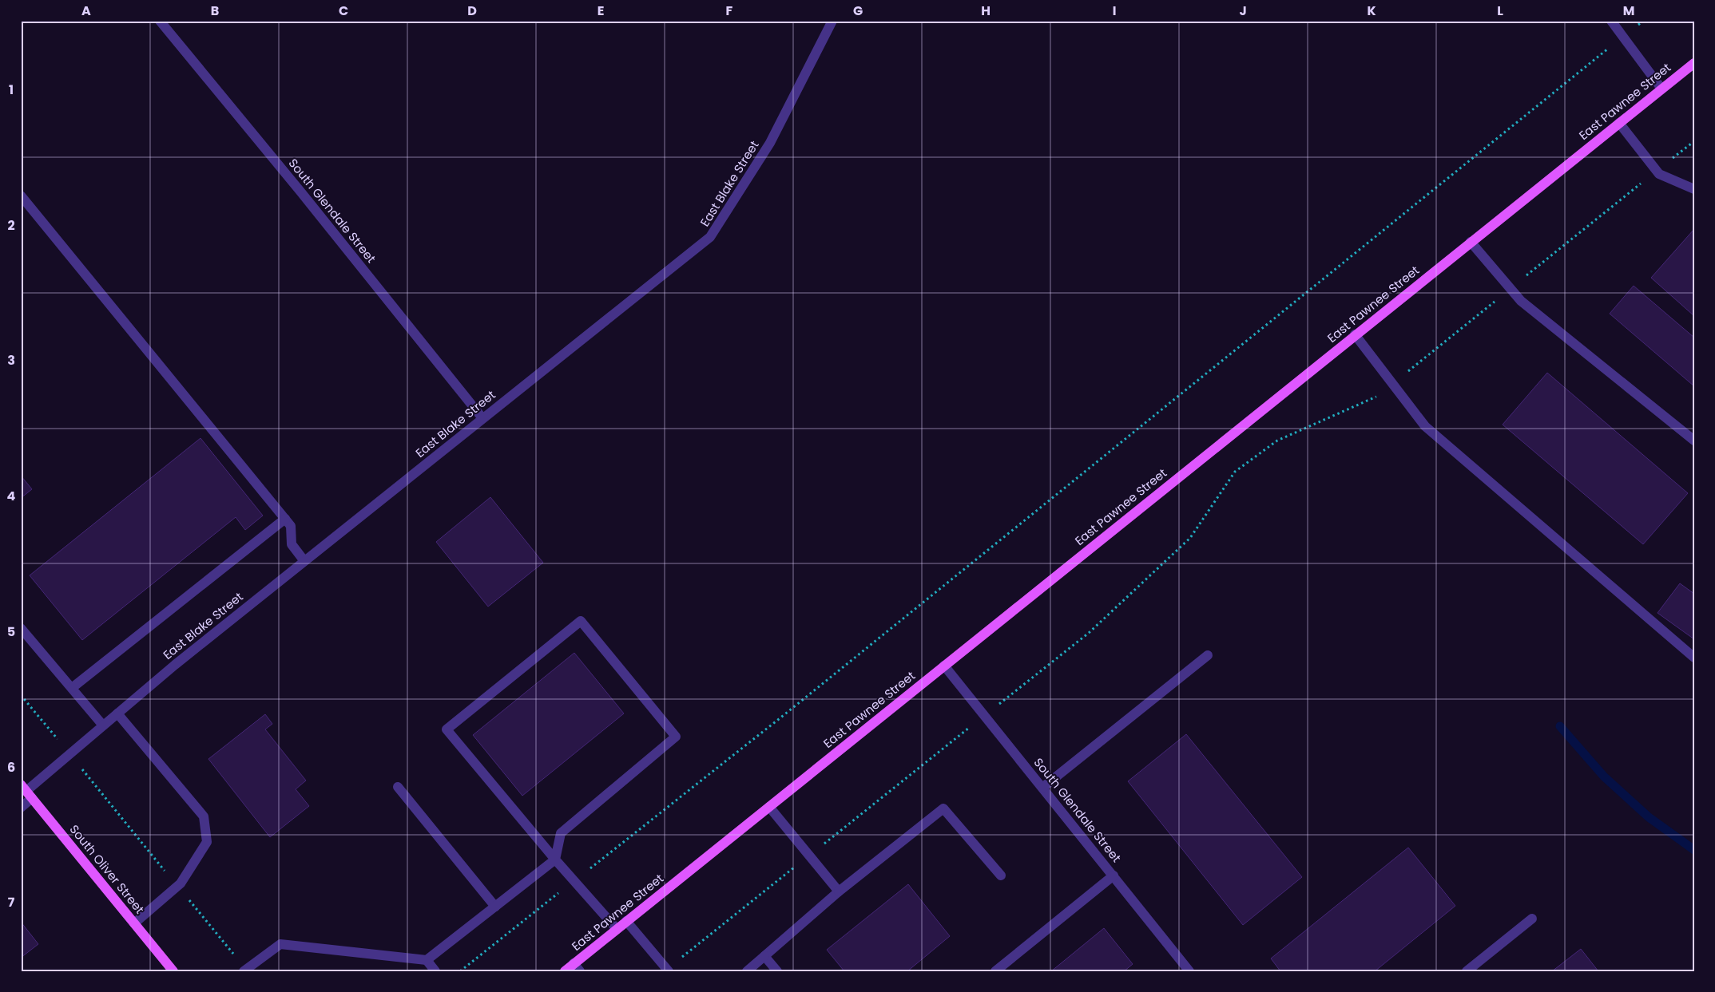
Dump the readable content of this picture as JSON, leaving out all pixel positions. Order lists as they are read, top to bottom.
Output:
{
  "streets": {
    "main road": ["East Pawnee Street", "South Oliver Street"],
    "street": ["East Blake Street", "South Glendale Street"]
  },
  "crossings": [
    ["East Pawnee Street", "South Glendale Street"],
    ["East Blake Street", "South Glendale Street"],
    ["East Blake Street", "South Oliver Street"]
  ],
  "grid": {
    "columns": [
      "A",
      "B",
      "C",
      "D",
      "E",
      "F",
      "G",
      "H",
      "I",
      "J",
      "K",
      "L",
      "M"
    ],
    "rows": [
      "1",
      "2",
      "3",
      "4",
      "5",
      "6",
      "7"
    ]
  }
}
